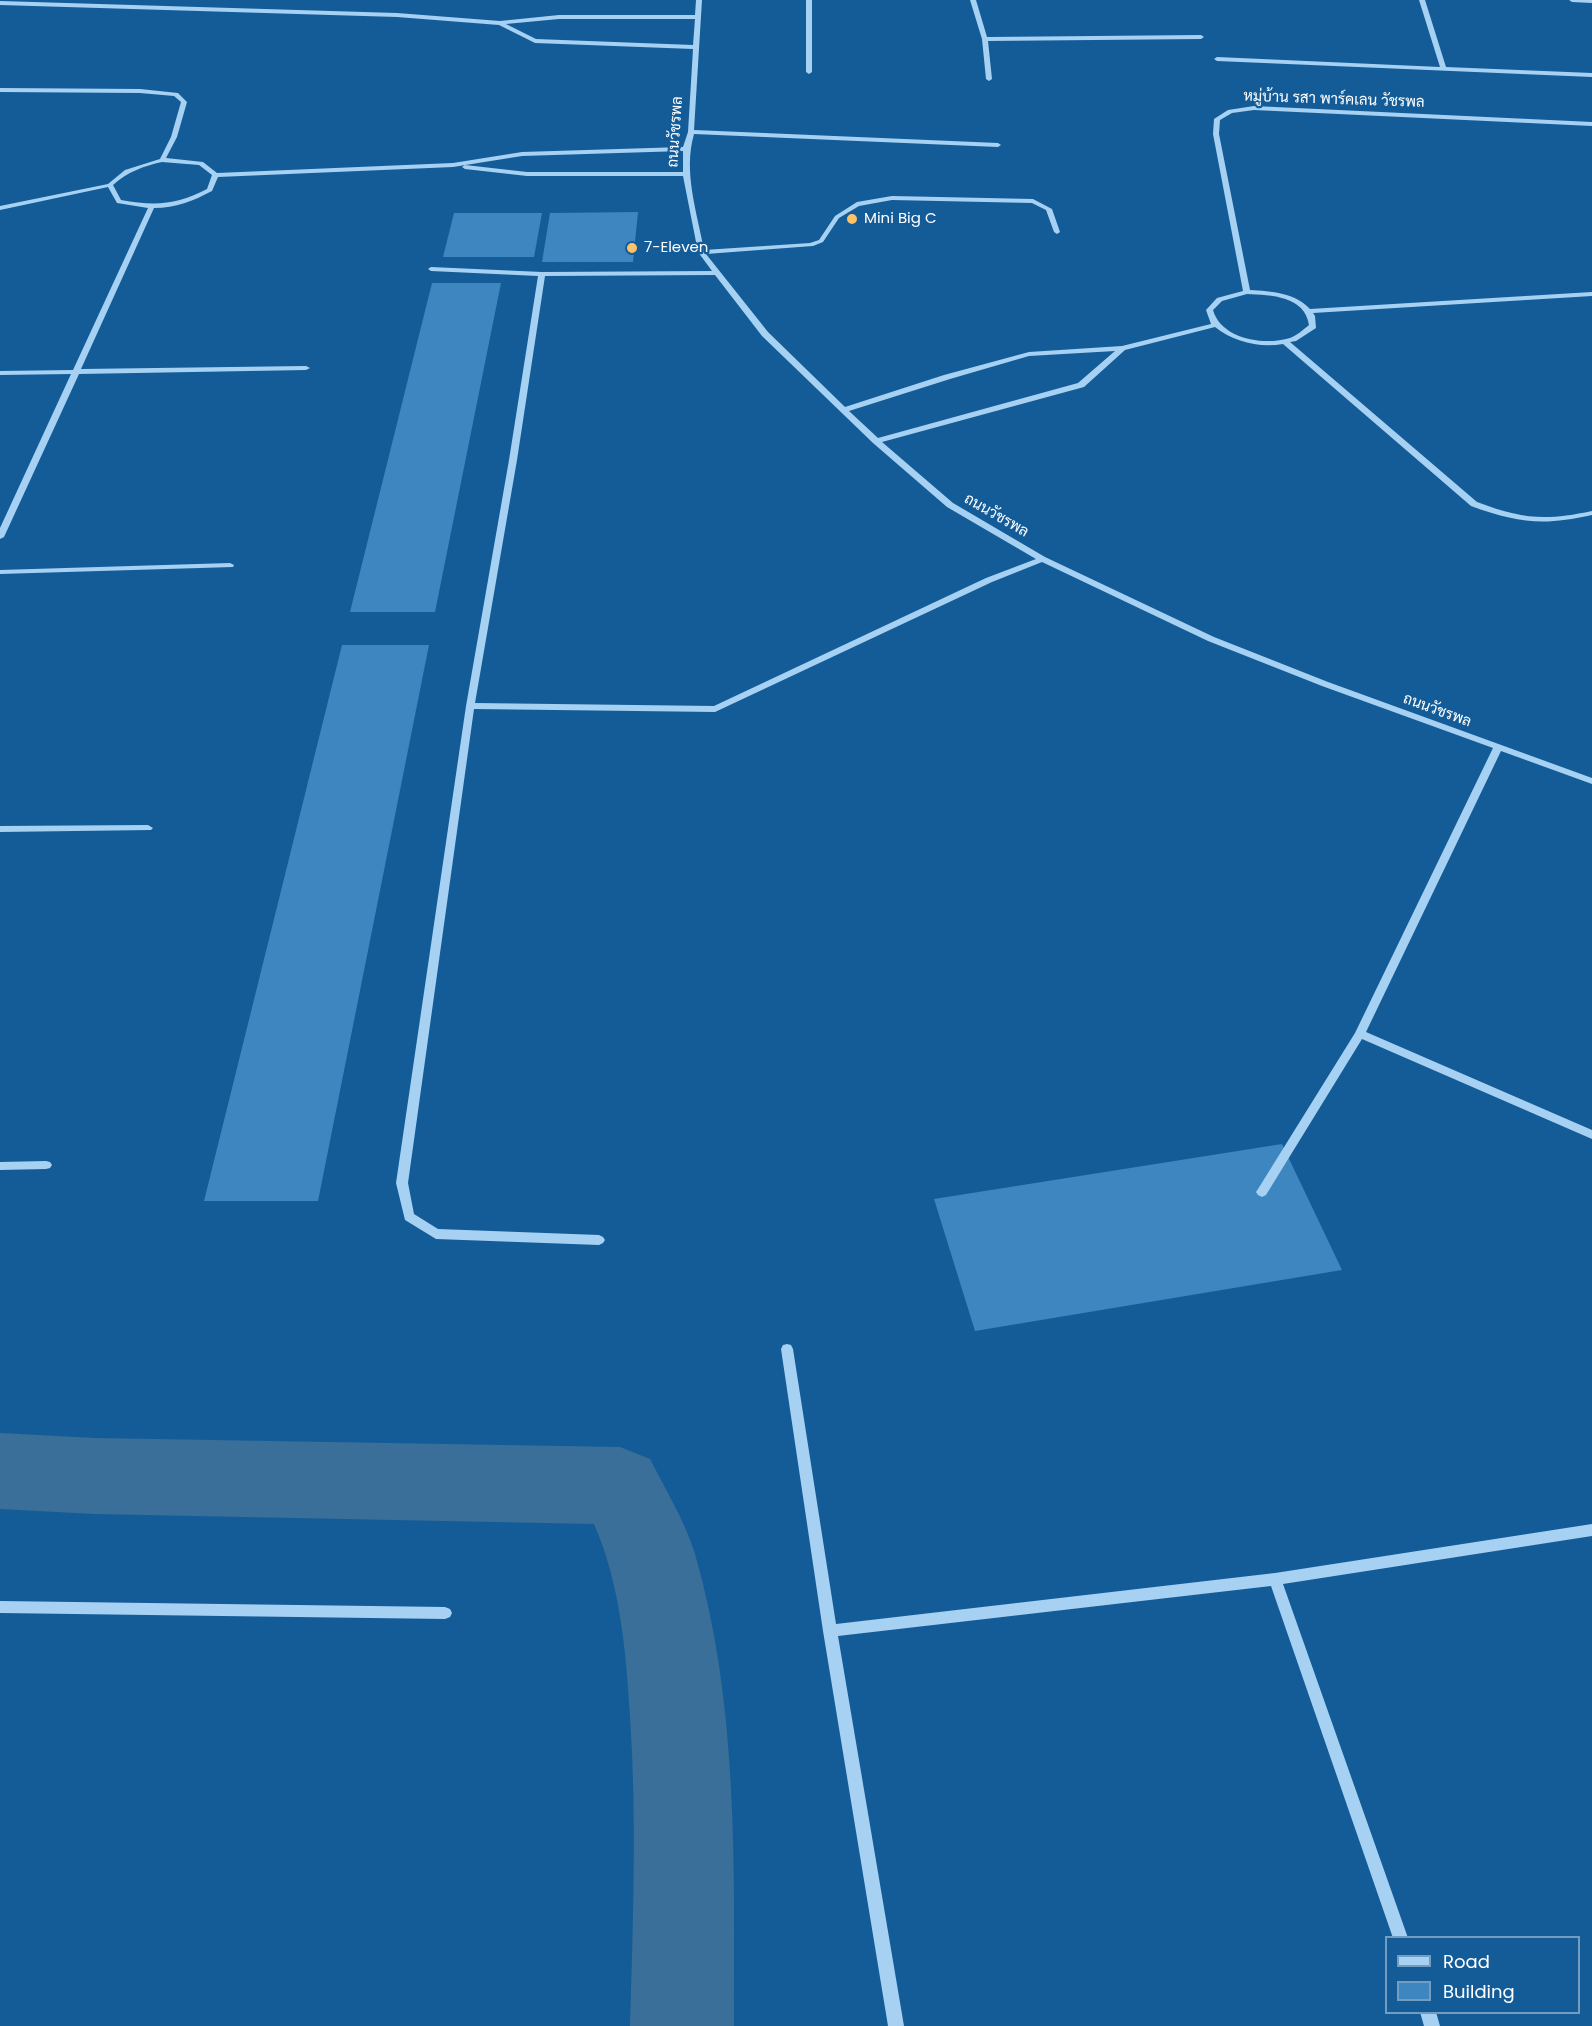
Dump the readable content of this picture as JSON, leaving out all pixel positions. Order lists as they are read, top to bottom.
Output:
{
  "streets": {
    "street": ["หมู่บ้าน รสา พาร์คเลน วัชรพล", "ถนนวัชรพล"]
  },
  "places": ["Mini Big C", "7-Eleven"],
  "legend": ["Road", "Building"]
}
